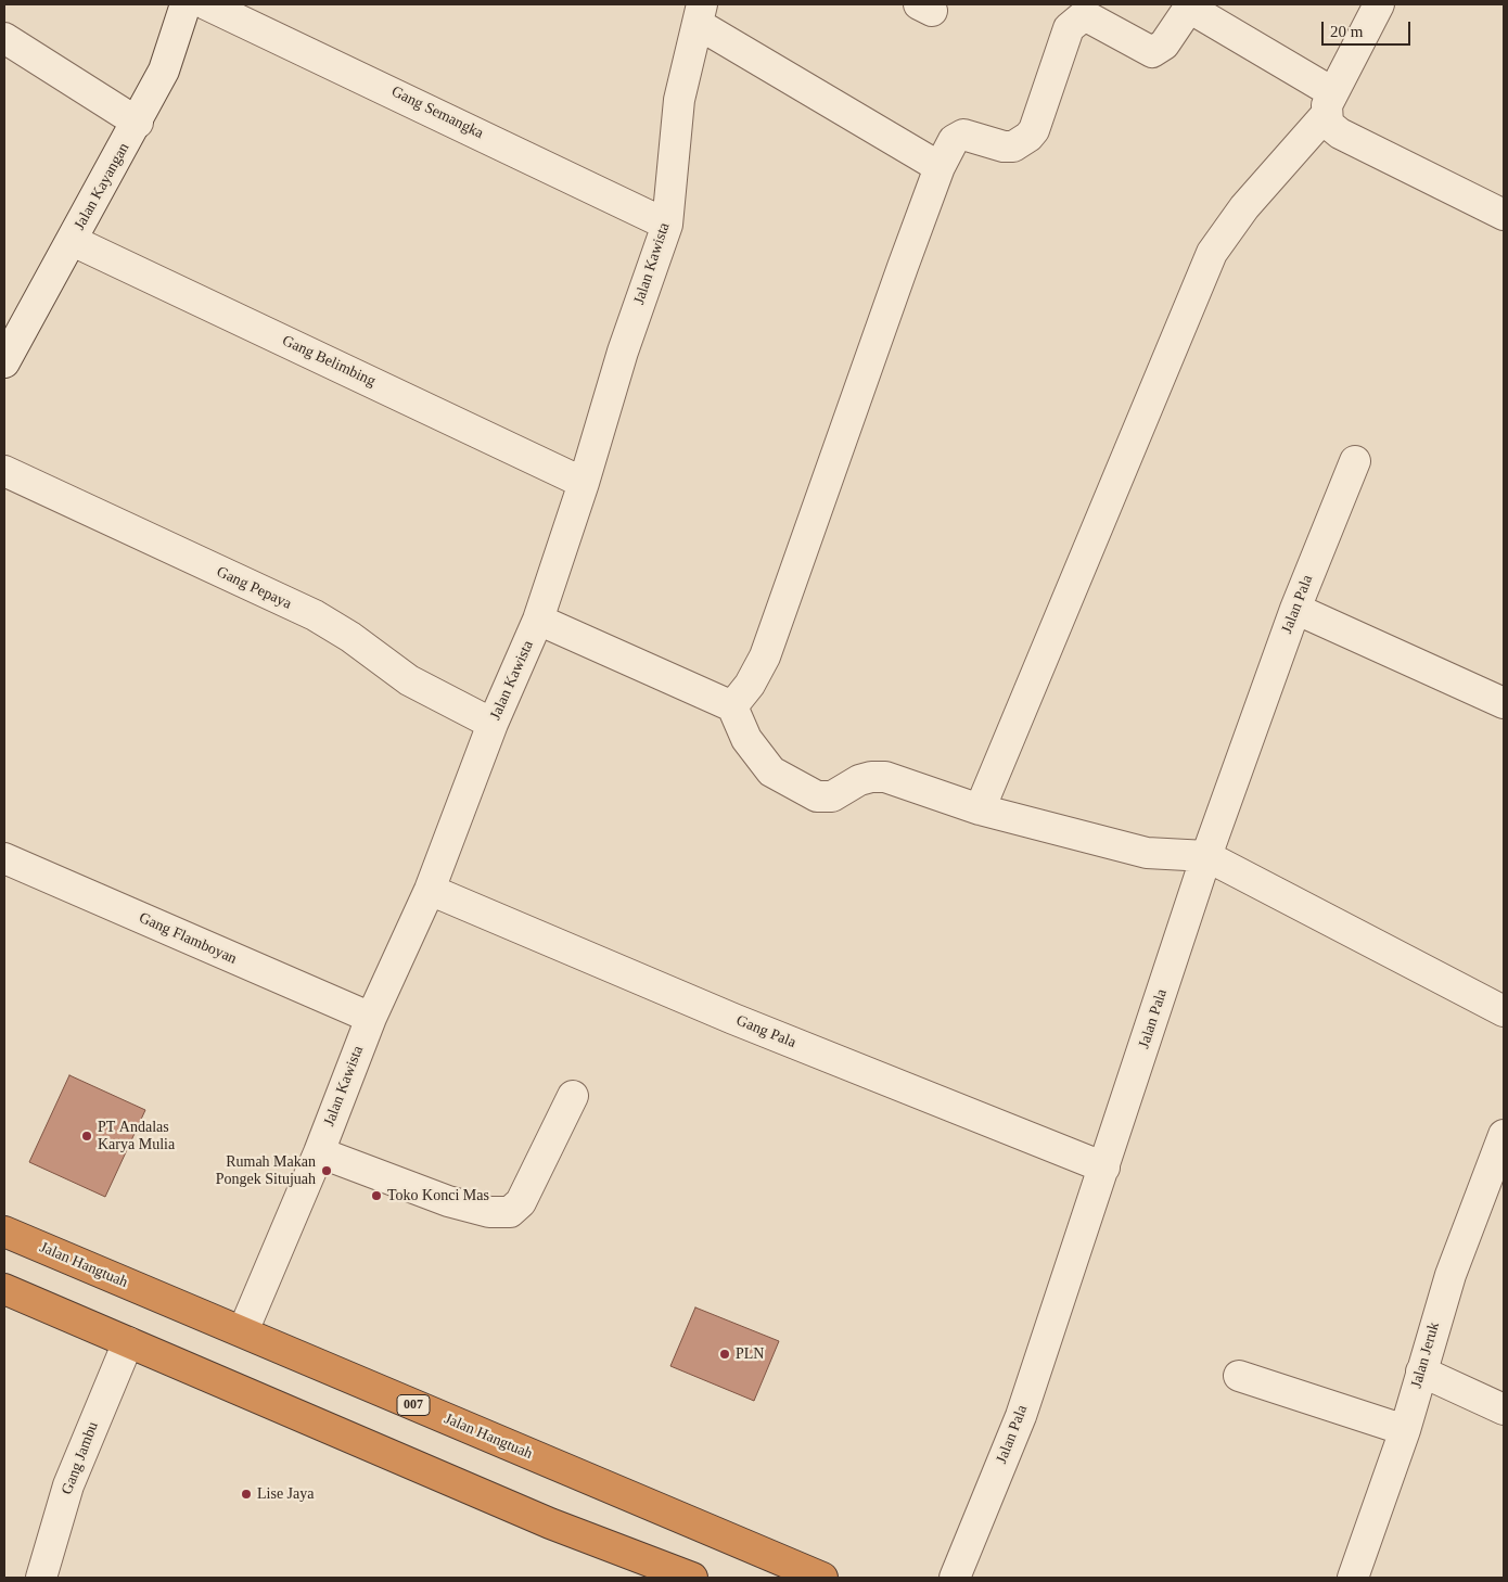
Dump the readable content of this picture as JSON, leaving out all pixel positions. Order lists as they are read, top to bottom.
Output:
{
  "streets": {
    "highway": ["Jalan Hangtuah", "007"],
    "street": [
      "Gang Semangka",
      "Jalan Kayangan",
      "Jalan Kawista",
      "Gang Belimbing",
      "Gang Pepaya",
      "Jalan Pala",
      "Gang Flamboyan",
      "Gang Pala",
      "Jalan Jeruk",
      "Gang Jambu"
    ]
  },
  "crossings": [
    ["Gang Semangka", "Jalan Kawista"],
    ["Jalan Kayangan", "Gang Belimbing"],
    ["Jalan Kawista", "Gang Belimbing"],
    ["Jalan Kawista", "Gang Pepaya"],
    ["Jalan Kawista", "Gang Flamboyan"],
    ["Jalan Kawista", "Gang Pala"],
    ["Jalan Kawista", "Jalan Hangtuah"],
    ["Jalan Pala", "Gang Pala"]
  ],
  "places": [
    "PT Andalas Karya Mulia",
    "Rumah Makan Pongek Situjuah",
    "Toko Konci Mas",
    "PLN",
    "Lise Jaya"
  ],
  "scale_bar": "20 m"
}
